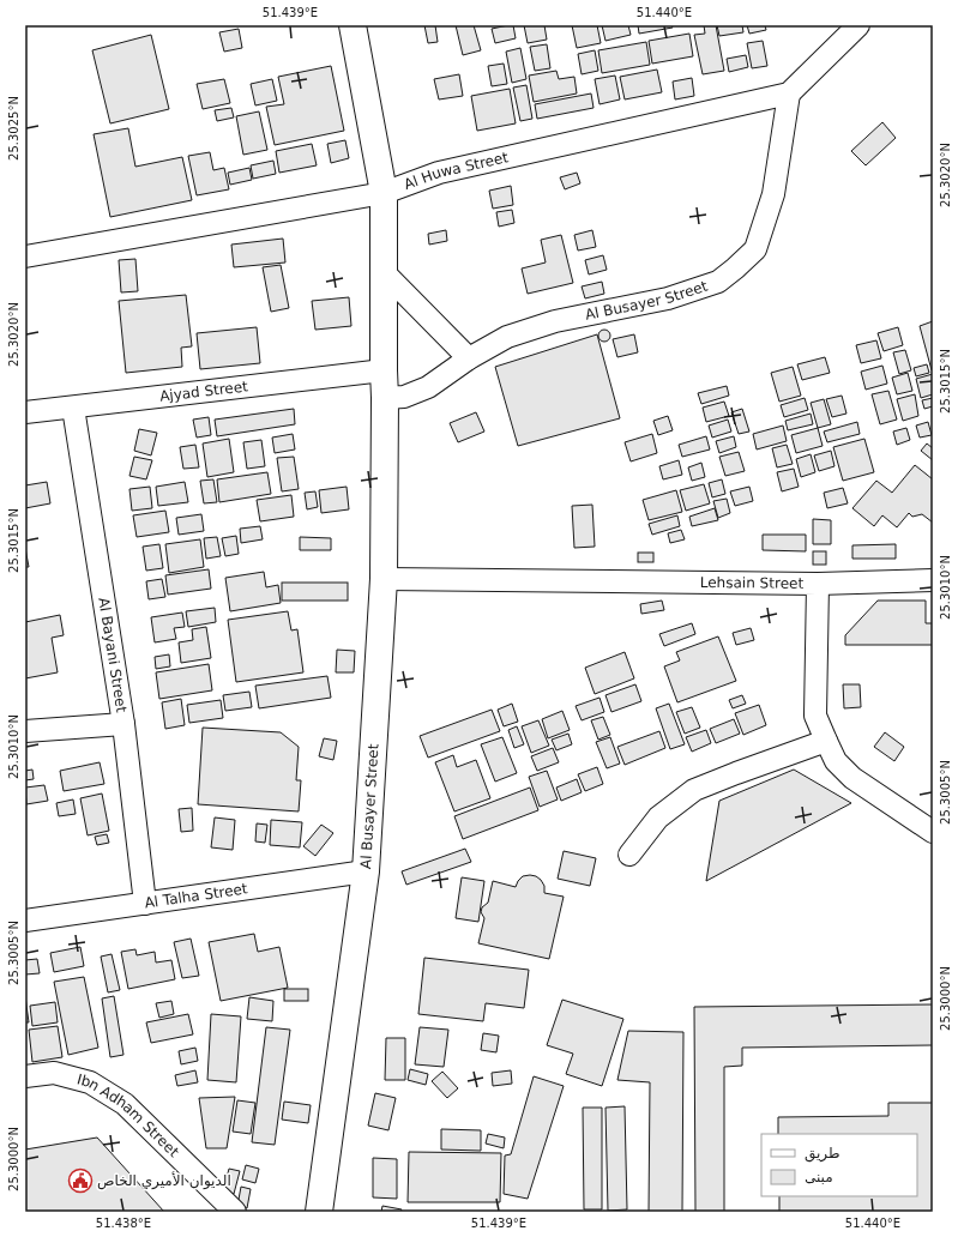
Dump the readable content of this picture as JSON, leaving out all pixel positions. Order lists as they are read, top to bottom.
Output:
{
  "streets": {
    "street": [
      "Al Huwa Street",
      "Al Busayer Street",
      "Ajyad Street",
      "Lehsain Street",
      "Al Bayani Street",
      "Al Talha Street",
      "Ibn Adham Street"
    ]
  },
  "crossings": [
    ["Al Huwa Street", "Al Busayer Street"],
    ["Al Busayer Street", "Ajyad Street"],
    ["Al Busayer Street", "Lehsain Street"],
    ["Al Busayer Street", "Al Talha Street"],
    ["Ajyad Street", "Al Bayani Street"],
    ["Al Bayani Street", "Al Talha Street"]
  ],
  "places": {
    "public building": ["الديوان الأميري الخاص"]
  },
  "legend": ["طريق", "مبنى"],
  "coordinates": [
    "51.439°E",
    "51.440°E",
    "25.3025°N",
    "25.3020°N",
    "25.3015°N",
    "25.3010°N",
    "25.3005°N",
    "25.3000°N",
    "51.438°E"
  ]
}
